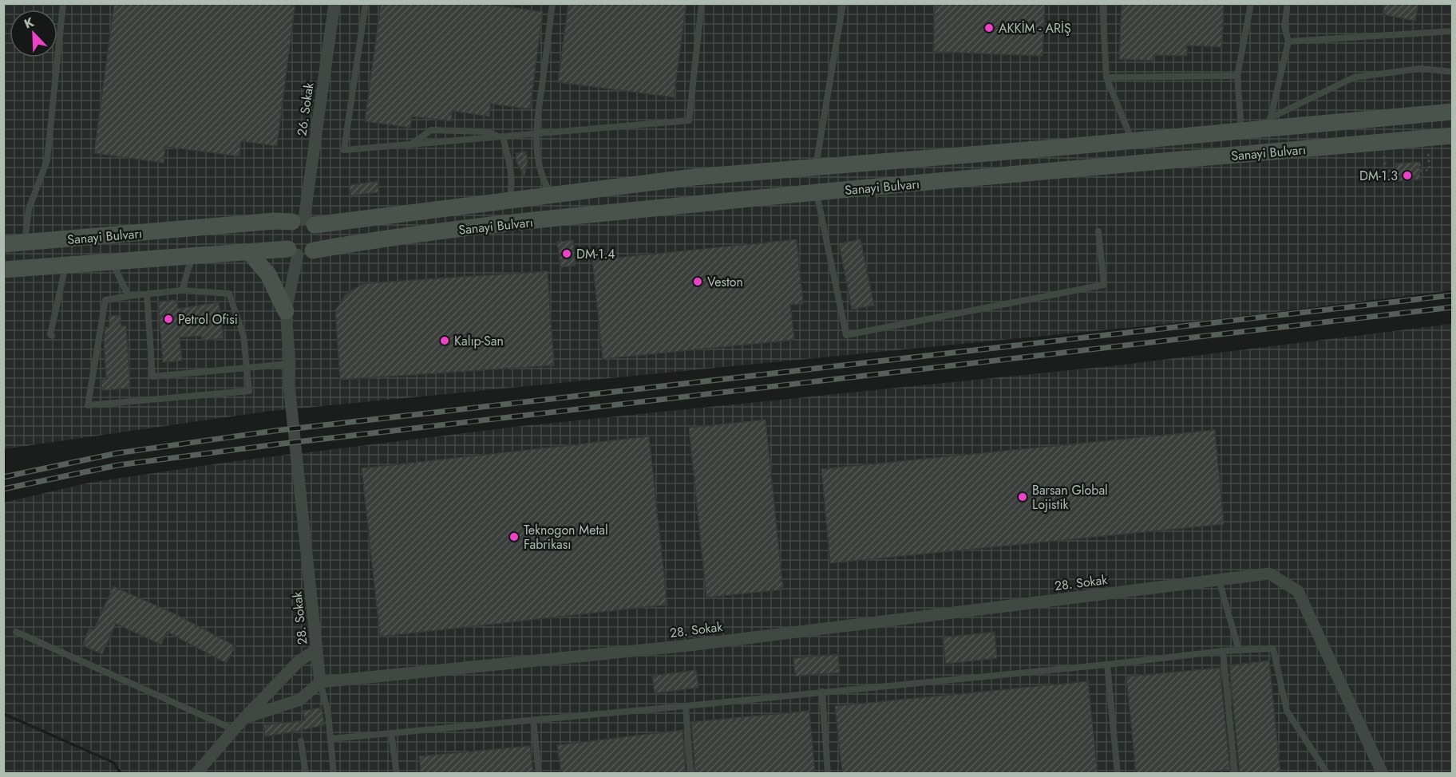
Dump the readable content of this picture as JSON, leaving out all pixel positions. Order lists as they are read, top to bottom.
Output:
{
  "streets": {
    "main road": ["Sanayi Bulvarı"],
    "street": ["26. Sokak", "28. Sokak"]
  },
  "crossings": [
    ["26. Sokak", "Sanayi Bulvarı"],
    ["26. Sokak", "28. Sokak"],
    ["Sanayi Bulvarı", "28. Sokak"]
  ],
  "places": [
    "AKKİM - ARİŞ",
    "DM-1.3",
    "DM-1.4",
    "Veston",
    "Petrol Ofisi",
    "Kalıp-San",
    "Barsan Global Lojistik",
    "Teknogon Metal Fabrikası"
  ],
  "north": "top left"
}
